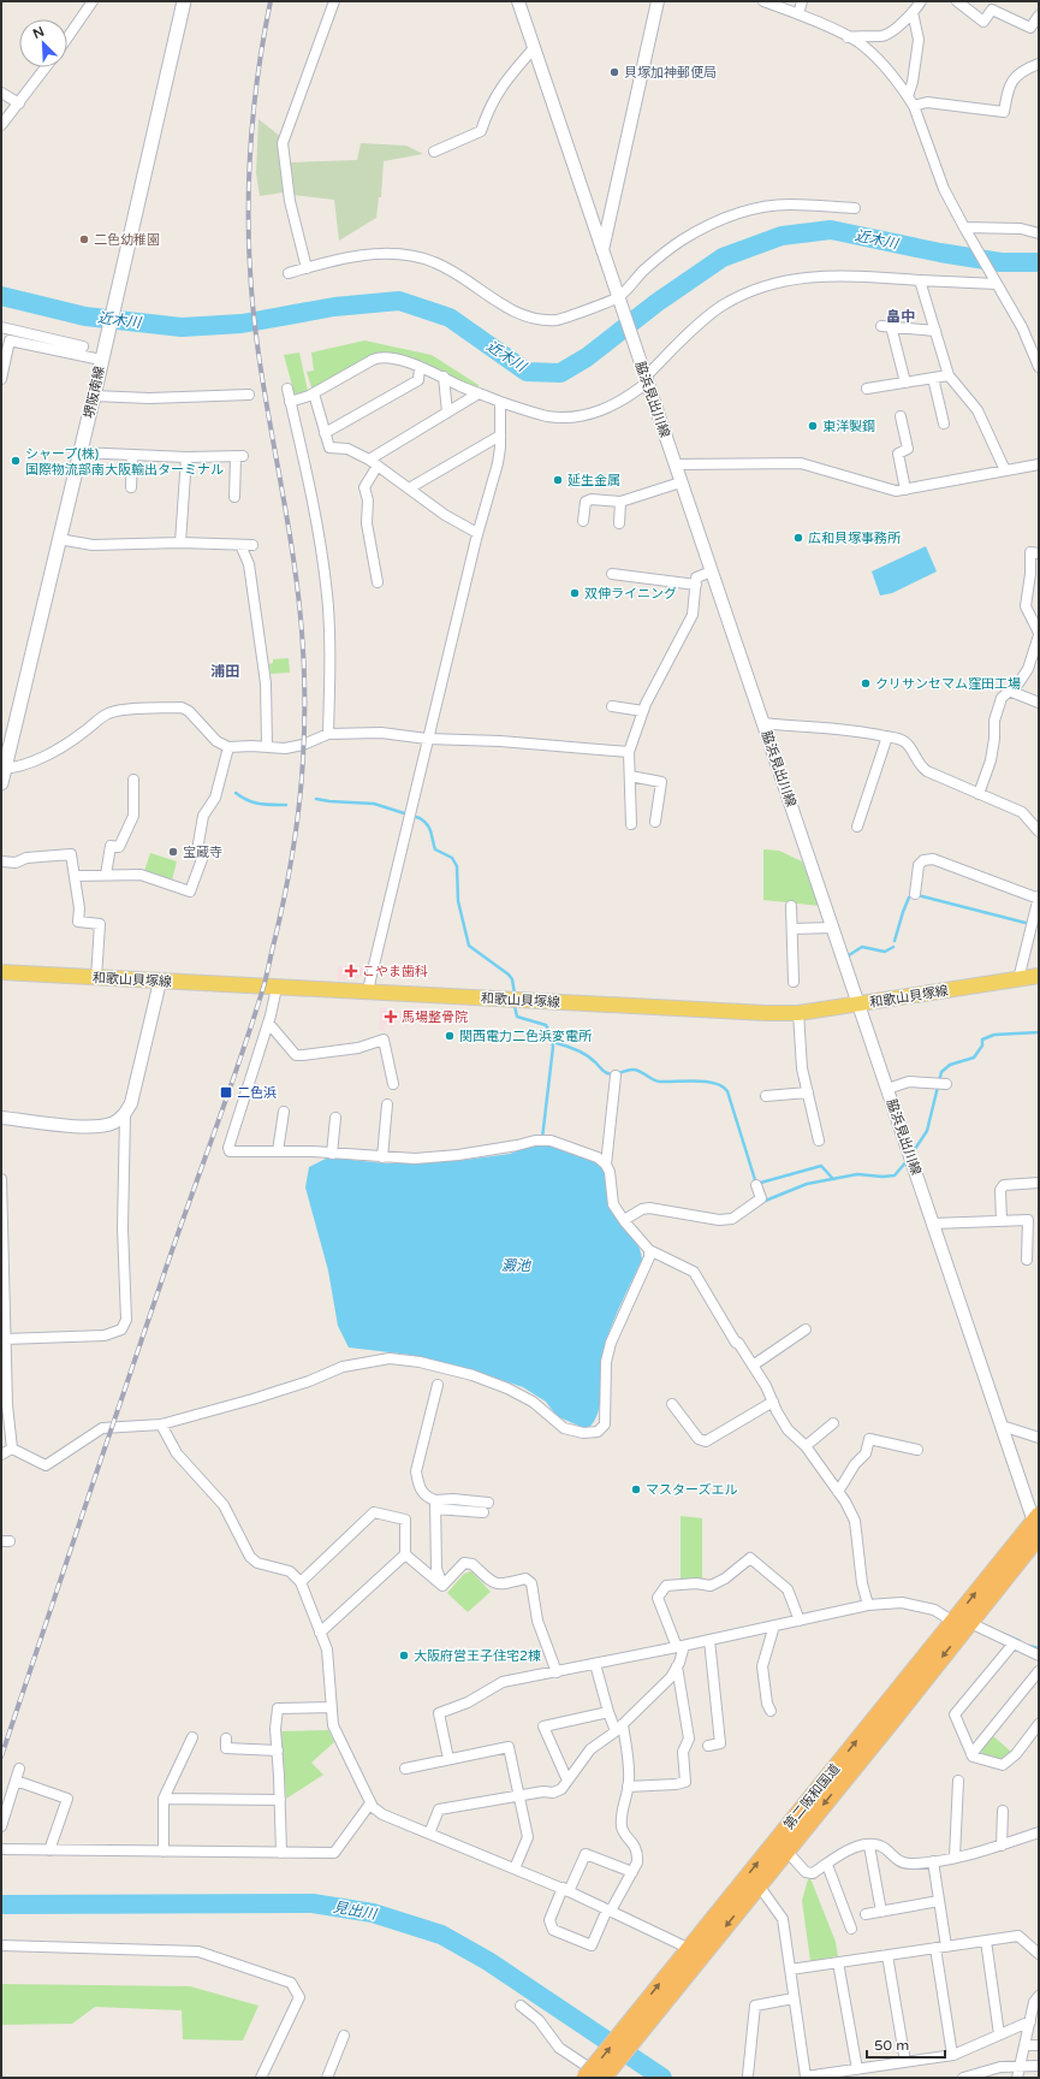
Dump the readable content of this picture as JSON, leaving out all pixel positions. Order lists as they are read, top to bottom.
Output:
{
  "streets": {
    "highway": ["第二阪和国道"],
    "main road": ["堺阪南線", "和歌山貝塚線"],
    "street": ["脇浜見出川線"]
  },
  "crossings": [
    ["脇浜見出川線", "和歌山貝塚線"],
    ["脇浜見出川線", "第二阪和国道"]
  ],
  "districts": ["畠中", "浦田"],
  "water": ["近木川", "澱池", "見出川"],
  "places": {
    "other": [
      "貝塚加神郵便局",
      "二色幼稚園",
      "東洋製鋼",
      "シャープ(株) 国際物流部南大阪輸出ターミナル",
      "延生金属",
      "広和貝塚事務所",
      "双伸ライニング",
      "クリサンセマム窪田工場",
      "宝蔵寺",
      "関西電力二色浜変電所",
      "マスターズエル",
      "大阪府営王子住宅2棟"
    ],
    "health": ["こやま歯科", "馬場整骨院"],
    "transit": ["二色浜"]
  },
  "scale_bar": "50 m",
  "north": "top left"
}
